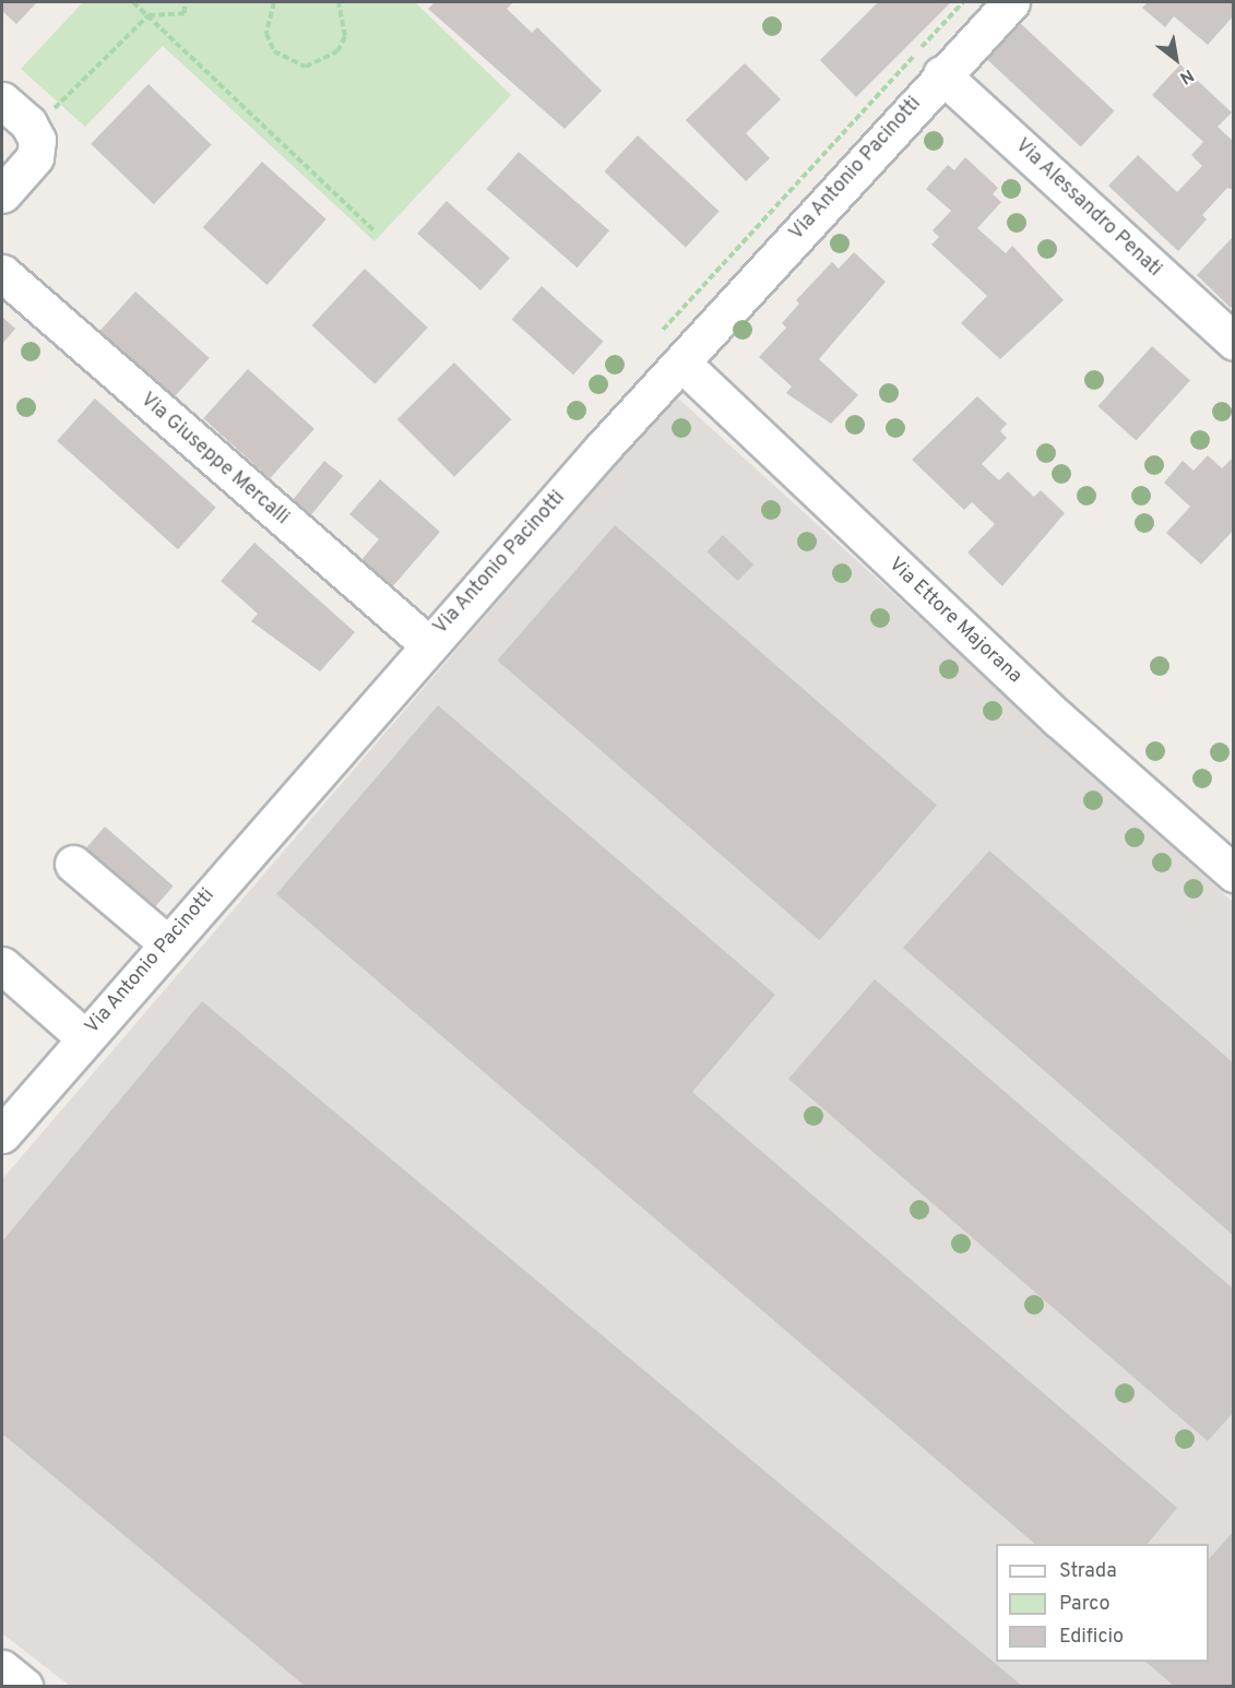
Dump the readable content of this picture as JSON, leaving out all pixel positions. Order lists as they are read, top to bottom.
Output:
{
  "streets": {
    "street": [
      "Via Antonio Pacinotti",
      "Via Alessandro Penati",
      "Via Giuseppe Mercalli",
      "Via Ettore Majorana"
    ]
  },
  "crossings": [
    ["Via Antonio Pacinotti", "Via Alessandro Penati"],
    ["Via Antonio Pacinotti", "Via Giuseppe Mercalli"],
    ["Via Antonio Pacinotti", "Via Ettore Majorana"]
  ],
  "legend": ["Strada", "Parco", "Edificio"],
  "north": "bottom right"
}
